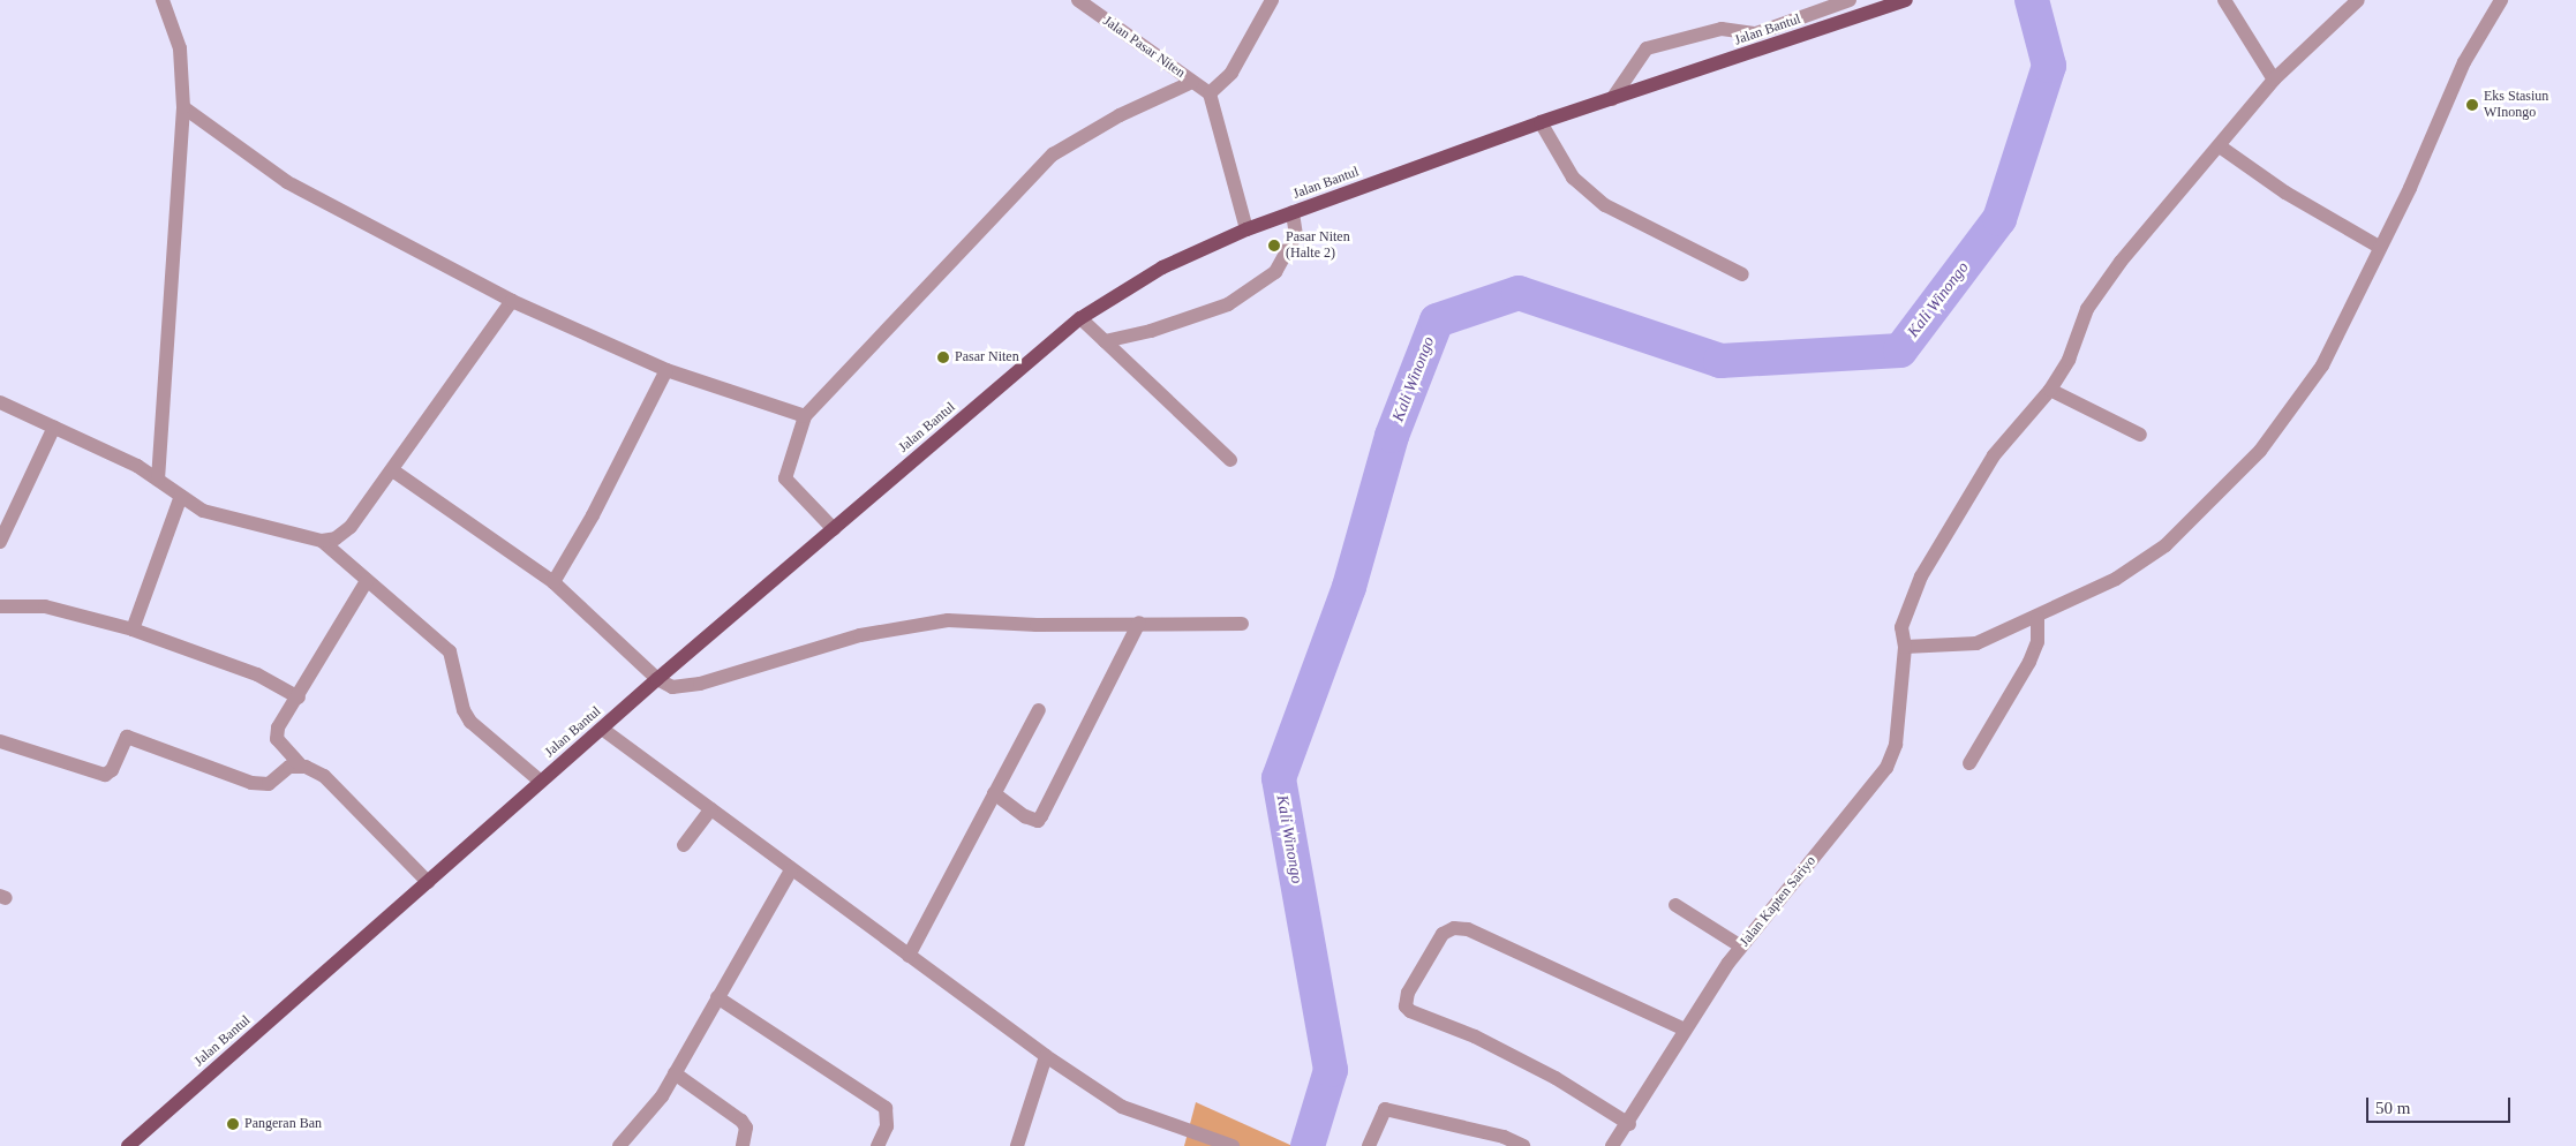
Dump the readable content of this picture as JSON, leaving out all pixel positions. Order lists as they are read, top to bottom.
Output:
{
  "streets": {
    "main road": ["Jalan Bantul"],
    "street": ["Jalan Pasar Niten", "Jalan Kapten Sariyo"]
  },
  "water": ["Kali Winongo"],
  "places": [
    "Eks Stasiun WInongo",
    "Pasar Niten (Halte 2)",
    "Pasar Niten",
    "Pangeran Ban"
  ],
  "scale_bar": "50 m"
}
